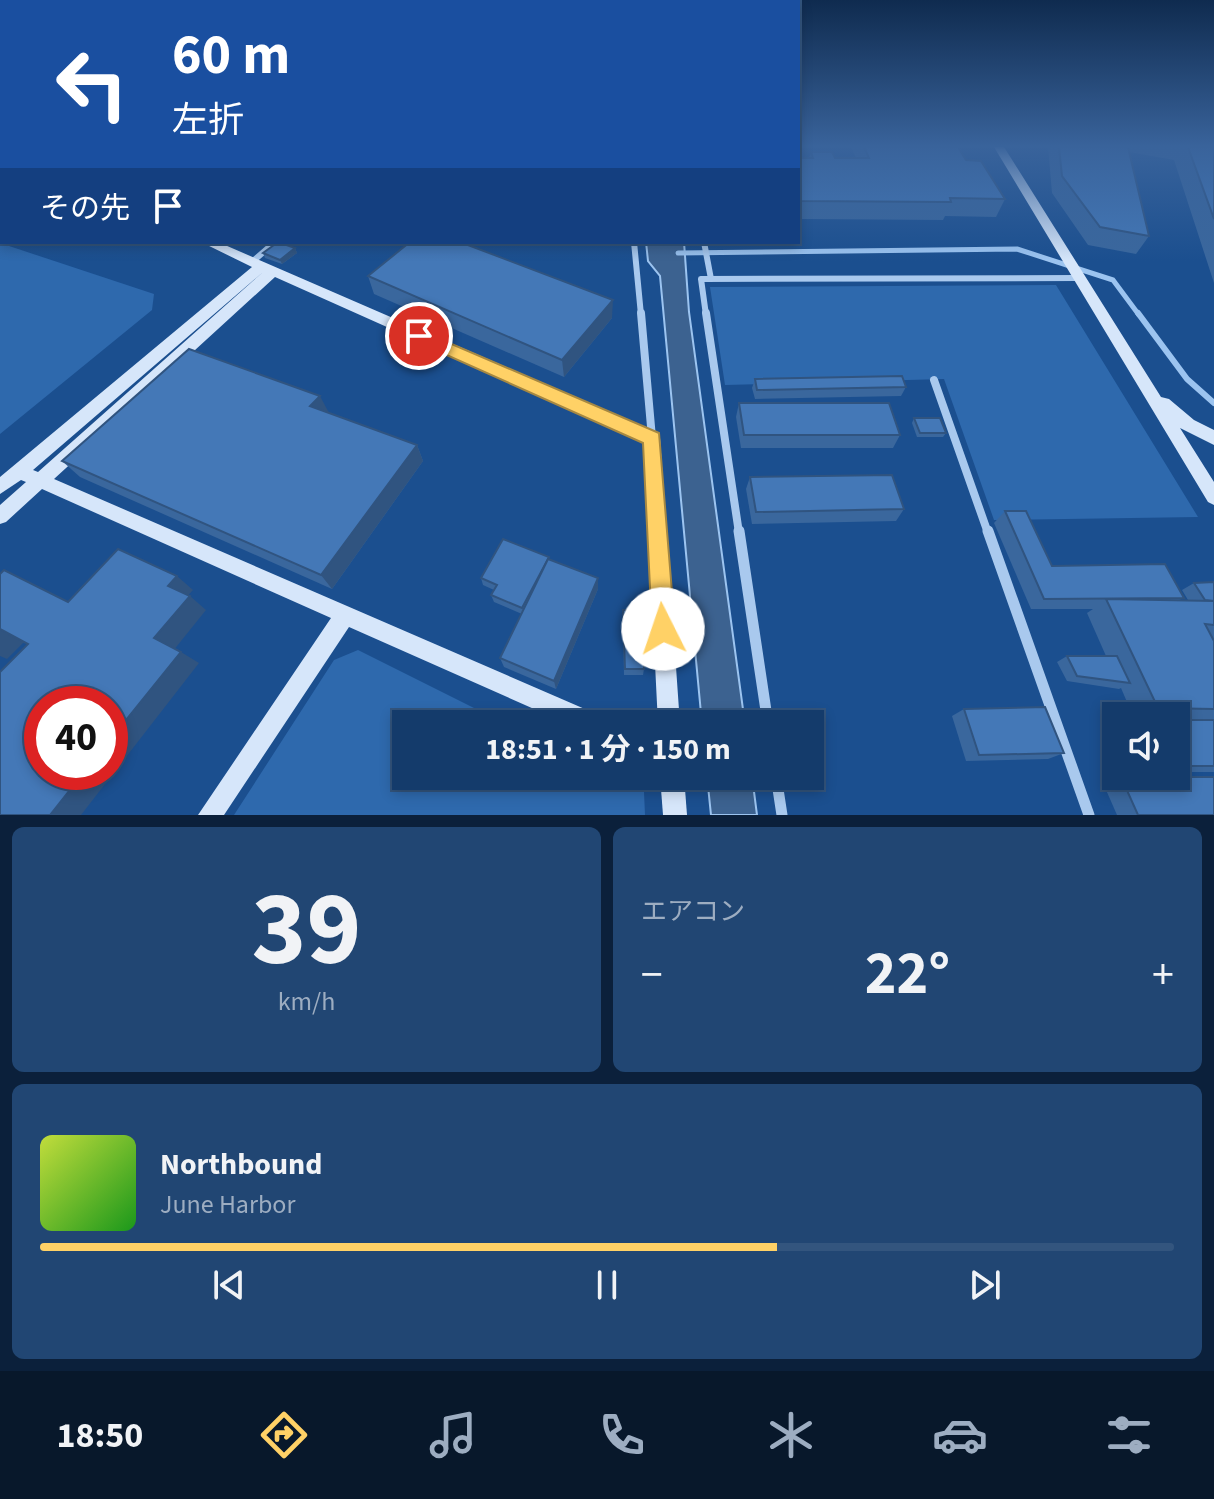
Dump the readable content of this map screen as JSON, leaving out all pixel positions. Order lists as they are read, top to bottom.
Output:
{
  "page": {
    "turn": ["60 m", "左折"],
    "then": "その先",
    "limit": "40",
    "trip": "18:51 · 1 分 · 150 m",
    "tile": [
      ["39", "km/h"],
      "エアコン"
    ],
    "heat": ["−", "22°", "+"],
    "song": ["Northbound", "June Harbor"],
    "tabs": "18:50"
  }
}
